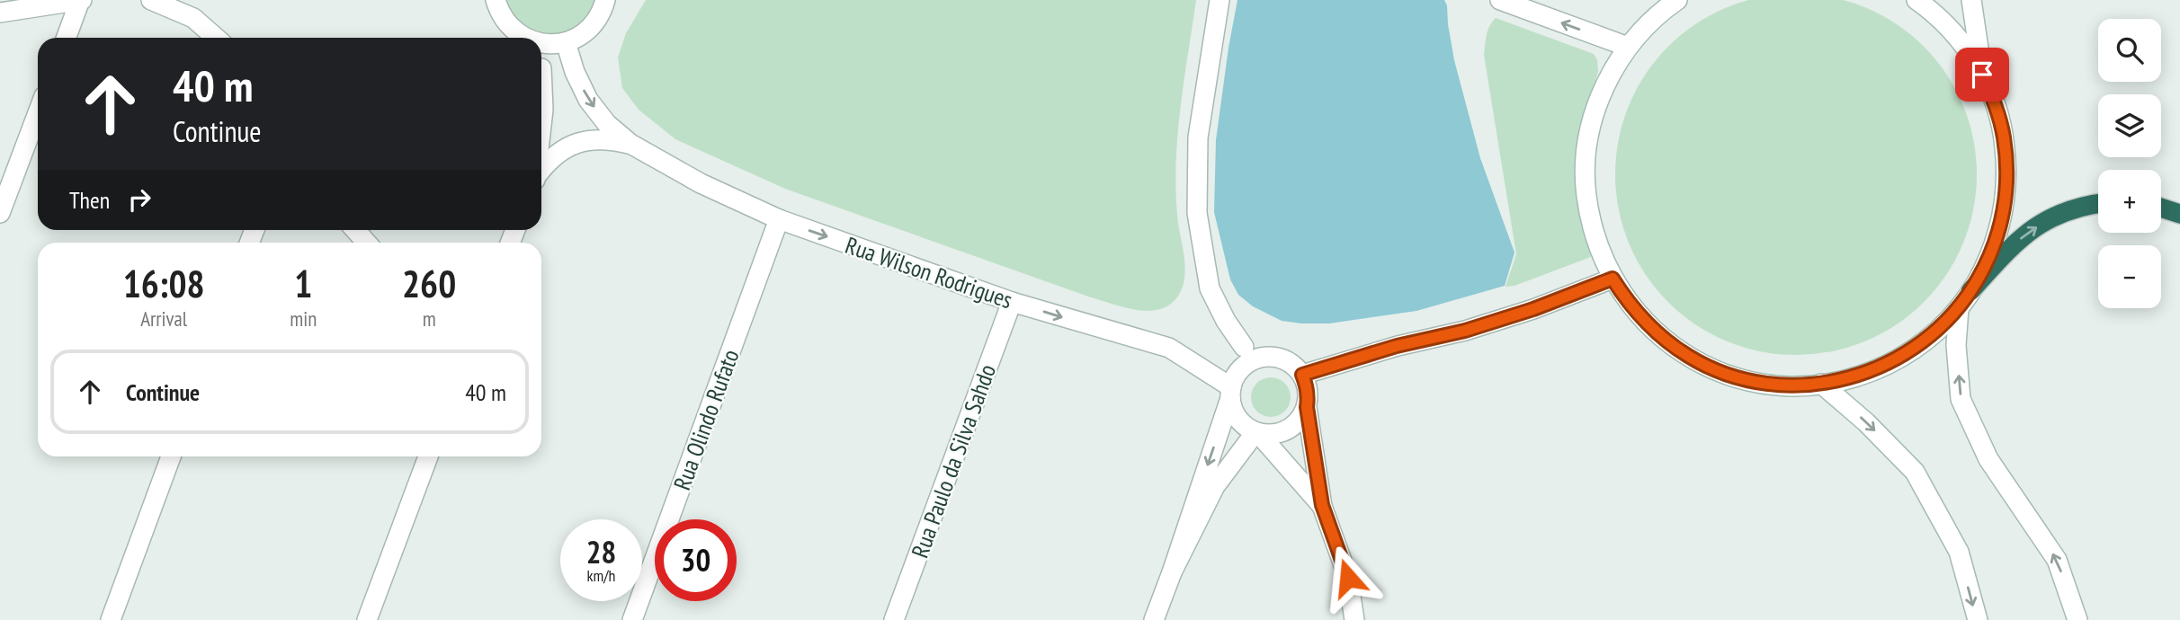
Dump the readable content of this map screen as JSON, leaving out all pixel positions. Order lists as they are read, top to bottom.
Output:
{
  "streets": {
    "street": ["Rua Wilson Rodrigues", "Rua Olindo Rufato", "Rua Paulo da Silva Sahdo"]
  },
  "crossings": [
    ["Rua Wilson Rodrigues", "Rua Olindo Rufato"],
    ["Rua Wilson Rodrigues", "Rua Paulo da Silva Sahdo"]
  ],
  "one_way": ["Rua Wilson Rodrigues"],
  "page": {
    "map_buttons": ["+", "−"],
    "turn": ["40 m", "Continue"],
    "then": "Then",
    "eta": [
      "16:08",
      "Arrival",
      "1",
      "min",
      "260",
      "m"
    ],
    "list": [
      {
        "name": "Continue",
        "value": "40 m"
      }
    ],
    "speed": "28 km/h",
    "limit": "30"
  }
}
